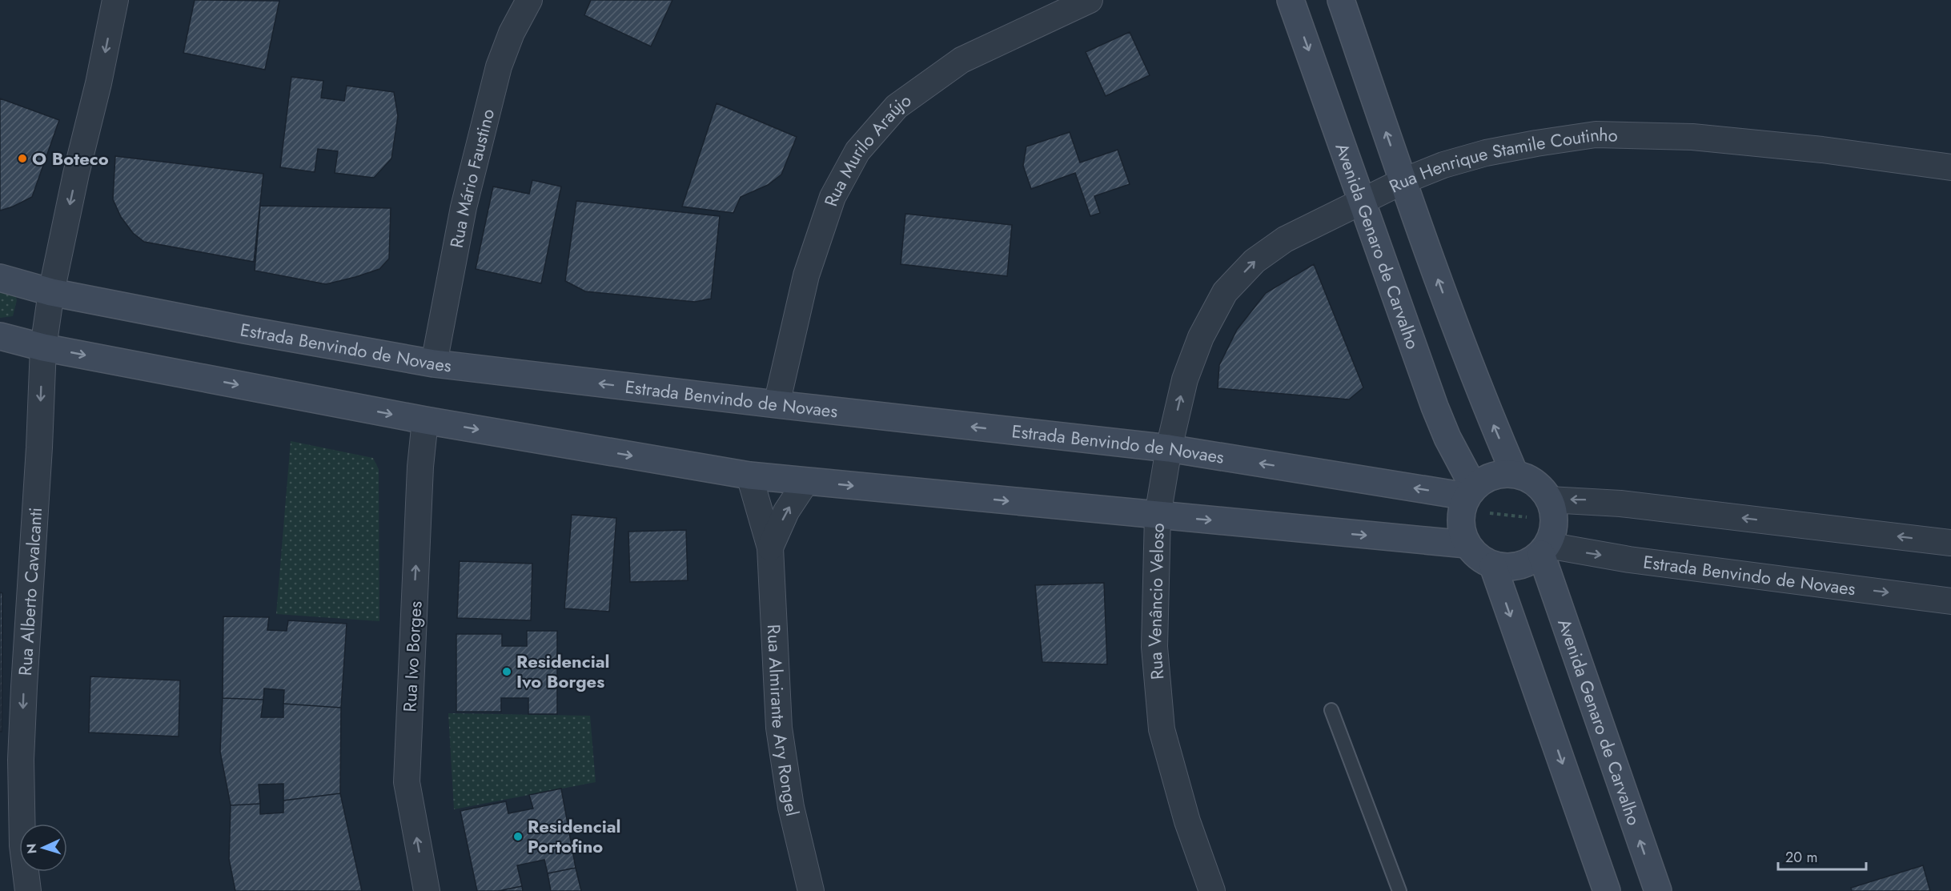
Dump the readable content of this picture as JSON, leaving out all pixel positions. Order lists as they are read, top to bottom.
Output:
{
  "streets": {
    "street": [
      "Rua Murilo Araújo",
      "Rua Henrique Stamile Coutinho",
      "Rua Mário Faustino",
      "Avenida Genaro de Carvalho",
      "Estrada Benvindo de Novaes",
      "Rua Alberto Cavalcanti",
      "Rua Venâncio Veloso",
      "Rua Ivo Borges",
      "Rua Almirante Ary Rongel"
    ]
  },
  "crossings": [
    ["Rua Murilo Araújo", "Estrada Benvindo de Novaes"],
    ["Rua Henrique Stamile Coutinho", "Avenida Genaro de Carvalho"],
    ["Rua Henrique Stamile Coutinho", "Estrada Benvindo de Novaes"],
    ["Rua Henrique Stamile Coutinho", "Rua Venâncio Veloso"],
    ["Rua Mário Faustino", "Estrada Benvindo de Novaes"],
    ["Avenida Genaro de Carvalho", "Estrada Benvindo de Novaes"],
    ["Estrada Benvindo de Novaes", "Rua Alberto Cavalcanti"],
    ["Estrada Benvindo de Novaes", "Rua Venâncio Veloso"]
  ],
  "one_way": ["Rua Alberto Cavalcanti", "Rua Ivo Borges"],
  "places": ["O Boteco", "Residencial Ivo Borges", "Residencial Portofino"],
  "scale_bar": "20 m",
  "north": "left"
}
